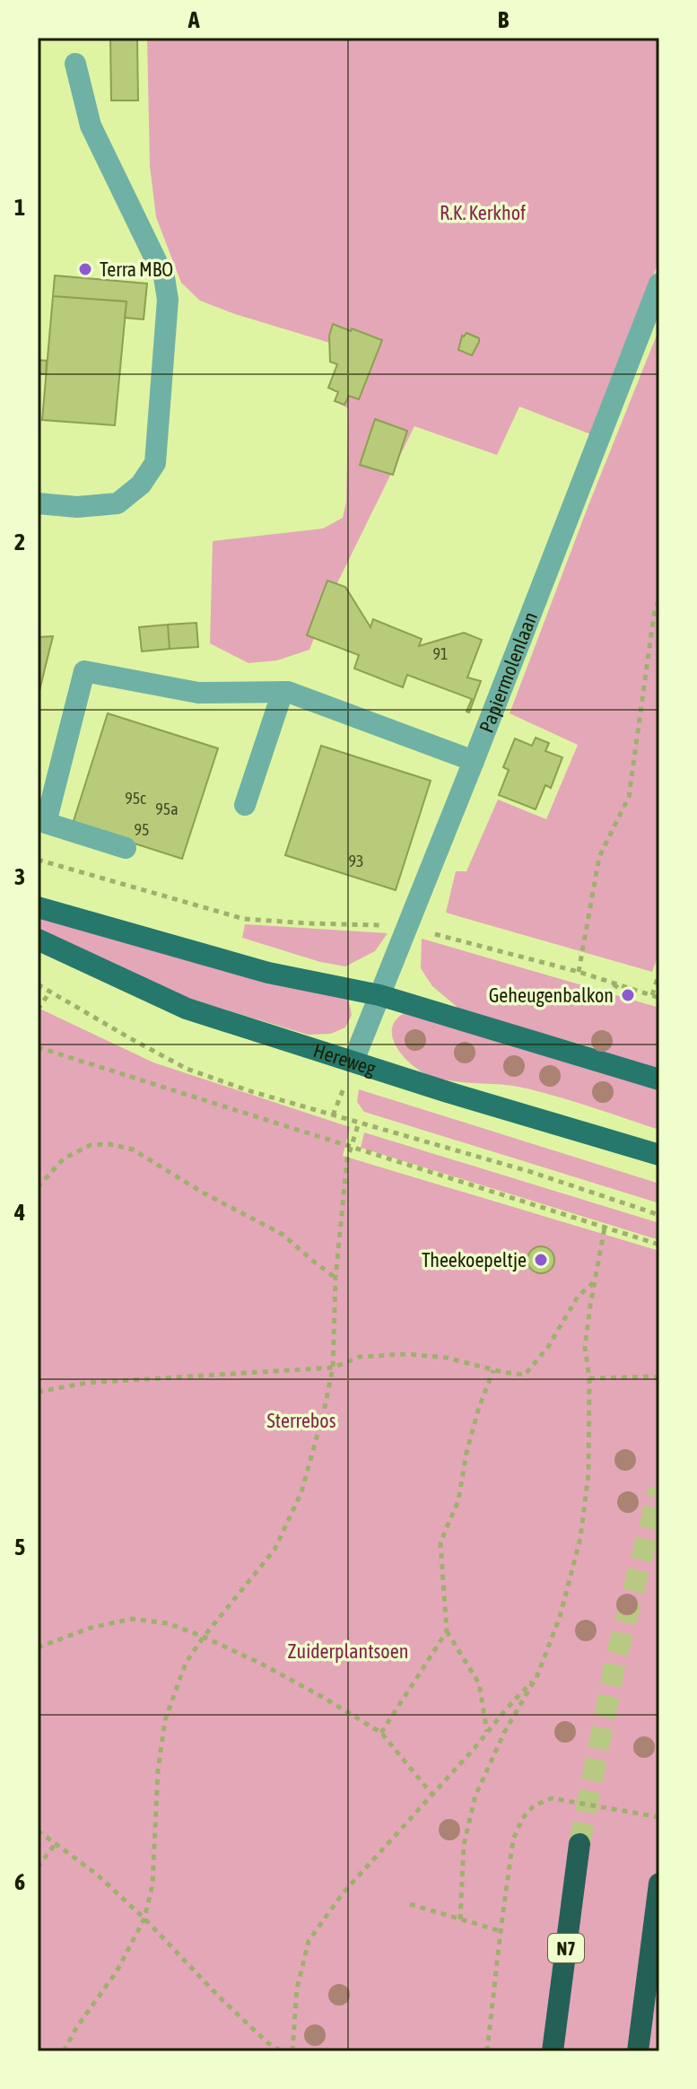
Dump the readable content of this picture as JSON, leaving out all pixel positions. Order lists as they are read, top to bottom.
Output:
{
  "streets": {
    "highway": ["N7"],
    "main road": ["Hereweg"],
    "street": ["Papiermolenlaan"]
  },
  "crossings": [
    ["Papiermolenlaan", "Hereweg"]
  ],
  "parks": ["R.K. Kerkhof", "Sterrebos", "Zuiderplantsoen"],
  "places": ["Terra MBO", "Geheugenbalkon", "Theekoepeltje"],
  "house_numbers": [
    "91",
    "95c",
    "95a",
    "95",
    "93"
  ],
  "grid": {
    "columns": ["A", "B"],
    "rows": [
      "1",
      "2",
      "3",
      "4",
      "5",
      "6"
    ]
  }
}
